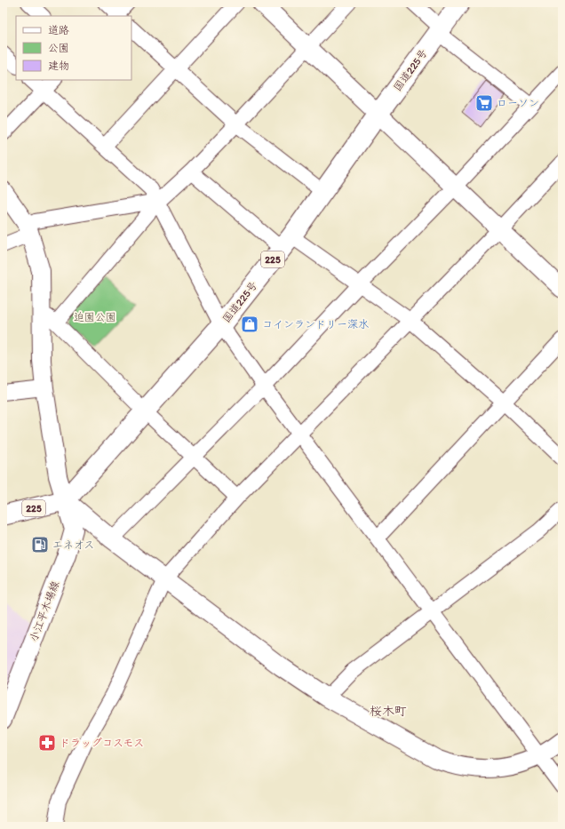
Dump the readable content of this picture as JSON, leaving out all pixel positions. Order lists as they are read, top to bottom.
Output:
{
  "streets": {
    "highway": ["国道225号", "225"],
    "street": ["小江平木場線"]
  },
  "crossings": [
    ["国道225号", "225"],
    ["国道225号", "小江平木場線"],
    ["225", "小江平木場線"]
  ],
  "districts": ["桜木町"],
  "parks": ["迫園公園"],
  "places": {
    "supermarket": ["ローソン"],
    "shop": ["コインランドリー深水"],
    "fuel station": ["エネオス"],
    "pharmacy": ["ドラッグコスモス"]
  },
  "legend": ["道路", "公園", "建物"]
}
